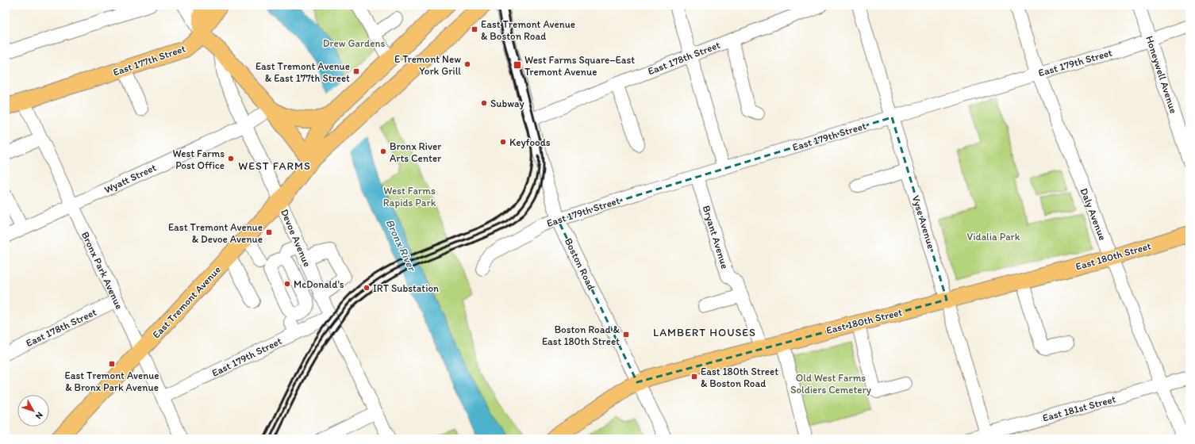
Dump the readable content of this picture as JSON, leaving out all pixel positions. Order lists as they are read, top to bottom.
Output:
{
  "streets": {
    "main road": ["East 177th Street", "East 180th Street", "East Tremont Avenue"],
    "street": [
      "East 178th Street",
      "East 179th Street",
      "Honeywell Avenue",
      "Wyatt Street",
      "Daly Avenue",
      "Vyse Avenue",
      "Bryant Avenue",
      "Devoe Avenue",
      "Boston Road",
      "Bronx Park Avenue",
      "East 181st Street"
    ]
  },
  "crossings": [
    ["East 178th Street", "Boston Road"],
    ["East 178th Street", "Bronx Park Avenue"],
    ["East 177th Street", "Bronx Park Avenue"],
    ["East 179th Street", "Honeywell Avenue"],
    ["East 179th Street", "Daly Avenue"],
    ["East 179th Street", "Vyse Avenue"],
    ["East 179th Street", "Bryant Avenue"],
    ["East 179th Street", "Devoe Avenue"],
    ["East 179th Street", "Boston Road"],
    ["East 179th Street", "Bronx Park Avenue"],
    ["Wyatt Street", "Devoe Avenue"],
    ["Wyatt Street", "Bronx Park Avenue"],
    ["Daly Avenue", "East 180th Street"],
    ["Daly Avenue", "East 181st Street"],
    ["Vyse Avenue", "East 180th Street"],
    ["Vyse Avenue", "East 181st Street"],
    ["Bryant Avenue", "East 180th Street"],
    ["Devoe Avenue", "East Tremont Avenue"],
    ["East 180th Street", "Boston Road"],
    ["Bronx Park Avenue", "East Tremont Avenue"]
  ],
  "districts": ["WEST FARMS", "LAMBERT HOUSES"],
  "water": ["Bronx River"],
  "parks": [
    "Drew Gardens",
    "West Farms Rapids Park",
    "Vidalia Park",
    "Old West Farms Soldiers Cemetery"
  ],
  "places": {
    "transit": [
      "East Tremont Avenue & Boston Road",
      "West Farms Square–East Tremont Avenue",
      "East Tremont Avenue & East 177th Street",
      "East Tremont Avenue & Devoe Avenue",
      "Boston Road & East 180th Street",
      "East Tremont Avenue & Bronx Park Avenue",
      "East 180th Street & Boston Road"
    ],
    "other": [
      "E Tremont New York Grill",
      "Subway",
      "Keyfoods",
      "Bronx River Arts Center",
      "West Farms Post Office",
      "McDonald's",
      "IRT Substation"
    ]
  },
  "north": "bottom right"
}
